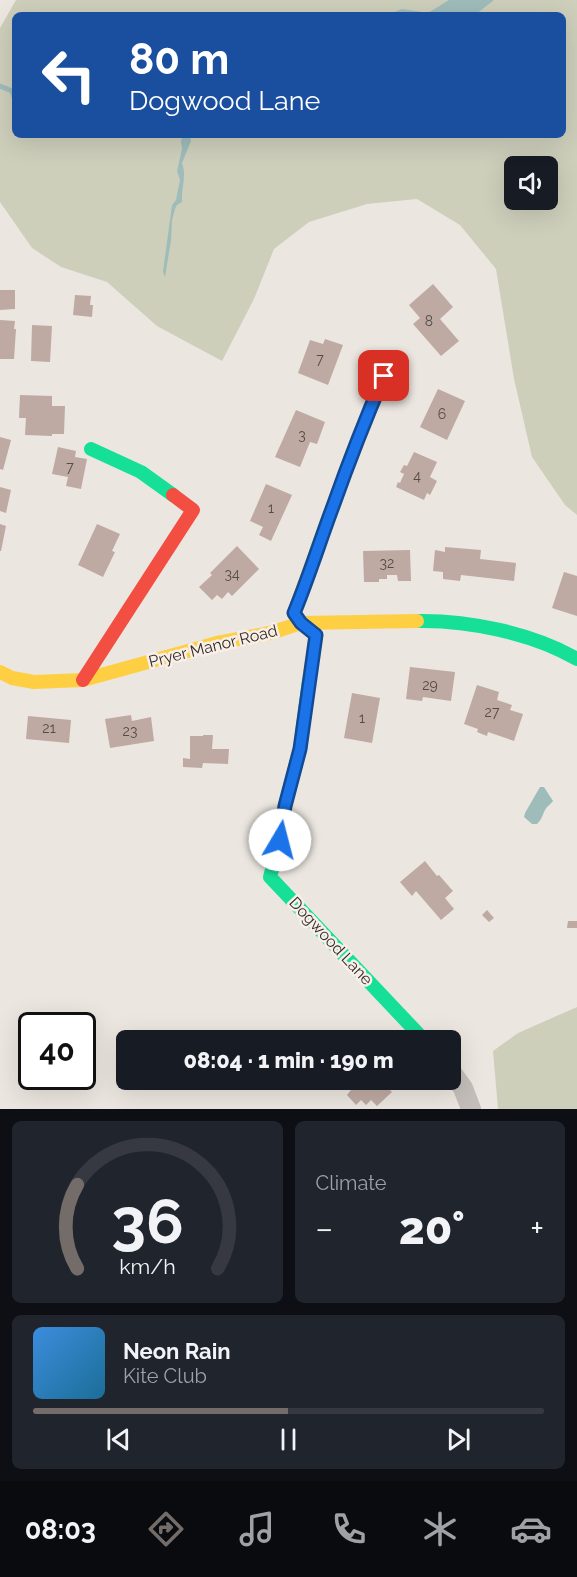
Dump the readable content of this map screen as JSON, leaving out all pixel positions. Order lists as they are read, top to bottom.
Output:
{
  "streets": {
    "street": ["Pryer Manor Road", "Dogwood Lane"]
  },
  "crossings": [
    ["Pryer Manor Road", "Dogwood Lane"]
  ],
  "house_numbers": [
    "8",
    "7",
    "6",
    "3",
    "7",
    "4",
    "1",
    "32",
    "34",
    "29",
    "27",
    "1",
    "21",
    "23"
  ],
  "page": {
    "turn": ["80 m", "Dogwood Lane"],
    "limit": "40",
    "trip": "08:04 · 1 min · 190 m",
    "tile": "Climate",
    "heat": ["−", "20°", "+"],
    "song": ["Neon Rain", "Kite Club"],
    "tabs": "08:03",
    "gauge": ["36", "km/h"]
  }
}
